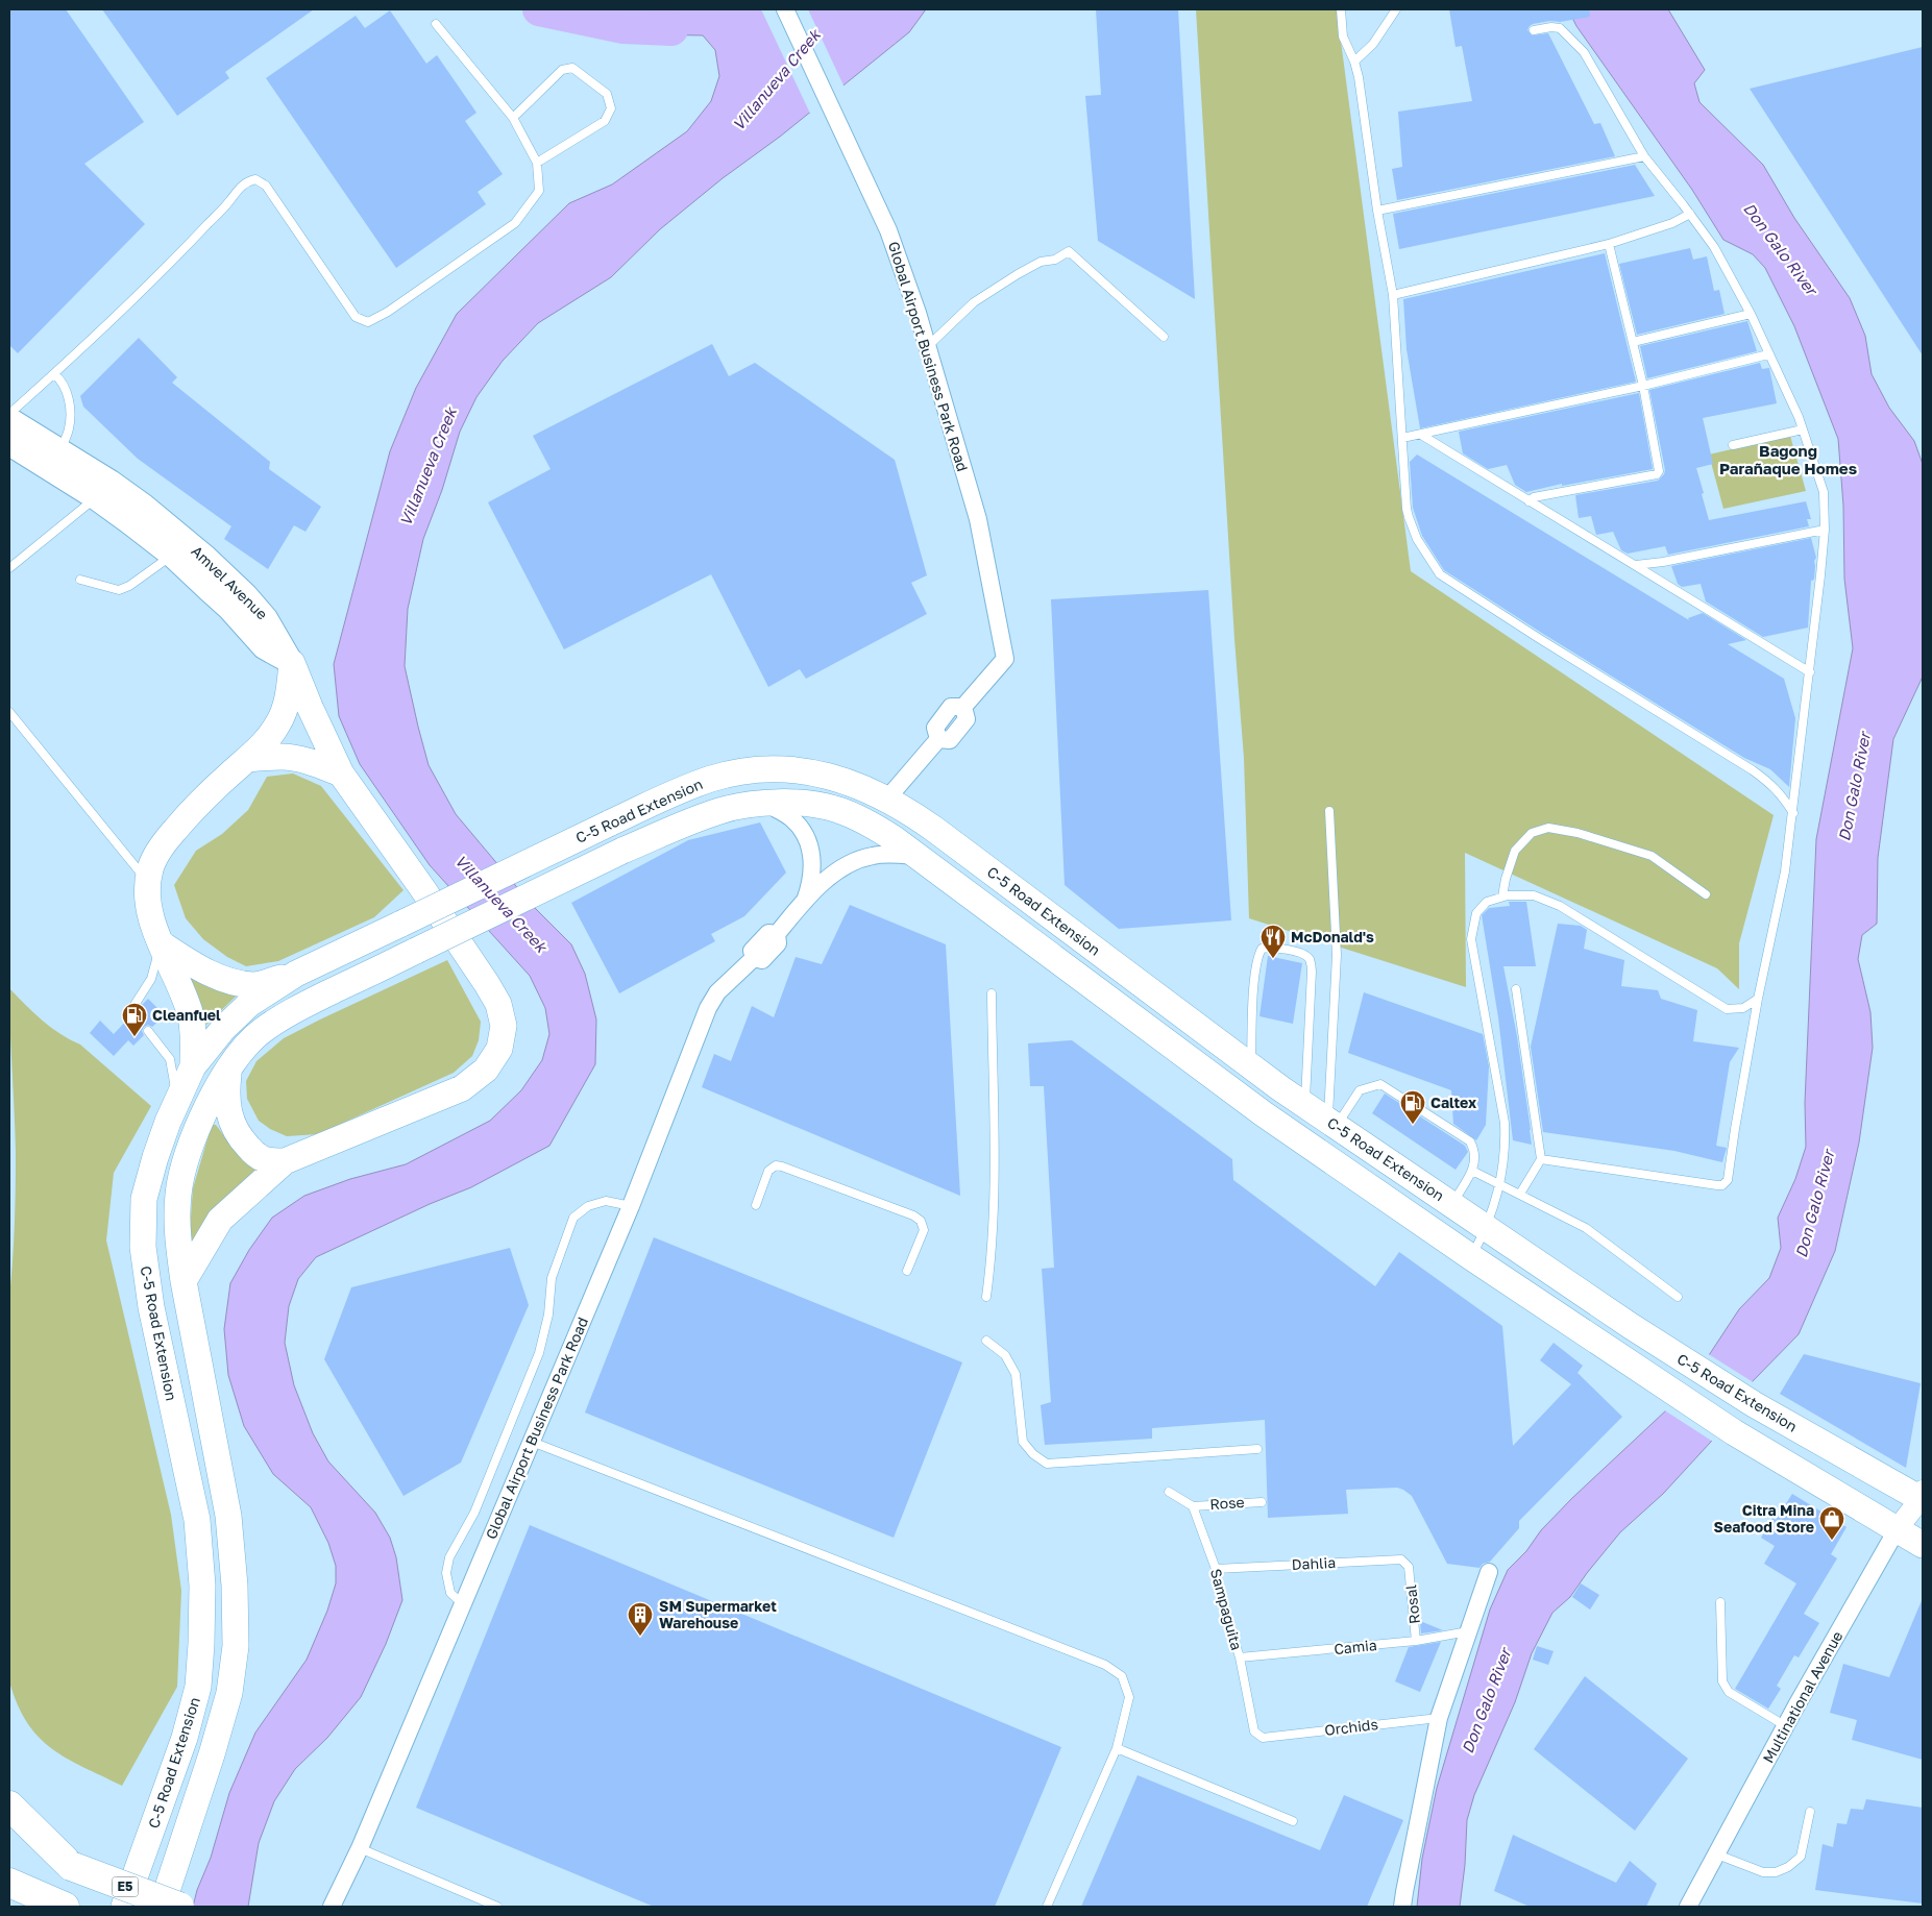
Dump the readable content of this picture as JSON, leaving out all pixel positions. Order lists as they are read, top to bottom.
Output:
{
  "streets": {
    "highway": ["E5"],
    "main road": ["Amvel Avenue", "C-5 Road Extension"],
    "street": ["Global Airport Business Park Road", "Multinational Avenue"],
    "lane": [
      "Rose",
      "Dahlia",
      "Rosal",
      "Sampaguita",
      "Camia",
      "Orchids"
    ]
  },
  "crossings": [
    ["Global Airport Business Park Road", "C-5 Road Extension"],
    ["C-5 Road Extension", "Multinational Avenue"],
    ["Rose", "Sampaguita"],
    ["Dahlia", "Rosal"],
    ["Dahlia", "Sampaguita"],
    ["Rosal", "Camia"],
    ["Sampaguita", "Camia"],
    ["Sampaguita", "Orchids"]
  ],
  "districts": ["Bagong Parañaque Homes"],
  "water": ["Villanueva Creek", "Don Galo River"],
  "places": {
    "restaurant": ["McDonald's"],
    "fuel station": ["Cleanfuel", "Caltex"],
    "shop": ["Citra Mina Seafood Store"],
    "building": ["SM Supermarket Warehouse"]
  }
}
